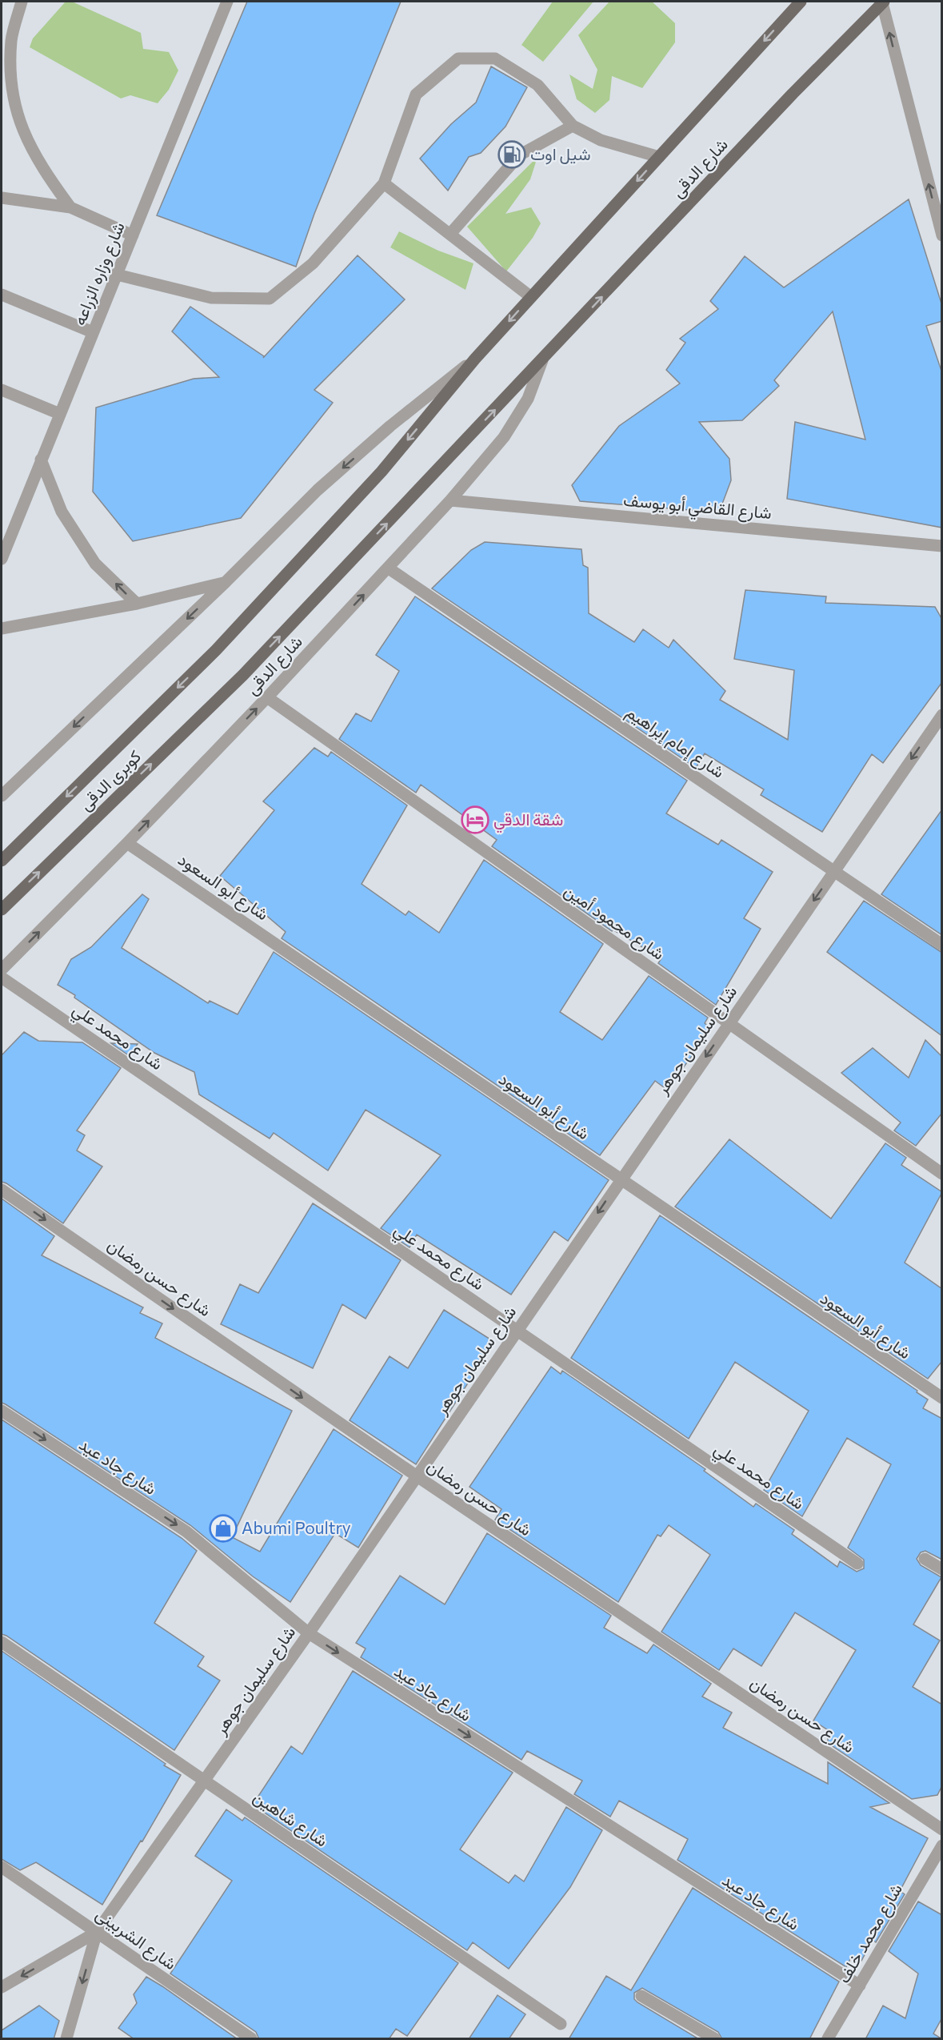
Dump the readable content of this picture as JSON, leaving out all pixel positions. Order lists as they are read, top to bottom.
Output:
{
  "streets": {
    "main road": ["شارع الدقى", "كوبرى الدقى"],
    "street": [
      "شارع وزاره الزراعه",
      "شارع القاضي أبو يوسف",
      "شارع إمام إبراهيم",
      "شارع أبو السعود",
      "شارع محمود أمين",
      "شارع محمد علي",
      "شارع سليمان جوهر",
      "شارع حسن رمضان",
      "شارع جاد عيد",
      "شارع شاهين",
      "شارع محمد خلف",
      "شارع الشربينى"
    ]
  },
  "crossings": [
    ["شارع الدقى", "شارع القاضي أبو يوسف"],
    ["شارع الدقى", "شارع إمام إبراهيم"],
    ["شارع الدقى", "كوبرى الدقى"],
    ["شارع الدقى", "شارع أبو السعود"],
    ["شارع الدقى", "شارع محمود أمين"],
    ["شارع إمام إبراهيم", "شارع سليمان جوهر"],
    ["شارع أبو السعود", "شارع سليمان جوهر"],
    ["شارع محمود أمين", "شارع سليمان جوهر"],
    ["شارع محمد علي", "شارع سليمان جوهر"],
    ["شارع سليمان جوهر", "شارع حسن رمضان"],
    ["شارع سليمان جوهر", "شارع جاد عيد"],
    ["شارع سليمان جوهر", "شارع شاهين"],
    ["شارع سليمان جوهر", "شارع الشربينى"],
    ["شارع جاد عيد", "شارع محمد خلف"]
  ],
  "one_way": ["شارع سليمان جوهر", "شارع حسن رمضان", "شارع جاد عيد"],
  "places": {
    "fuel station": ["شيل اوت"],
    "hotel": ["شقة الدقي"],
    "shop": ["Abumi Poultry"]
  }
}
